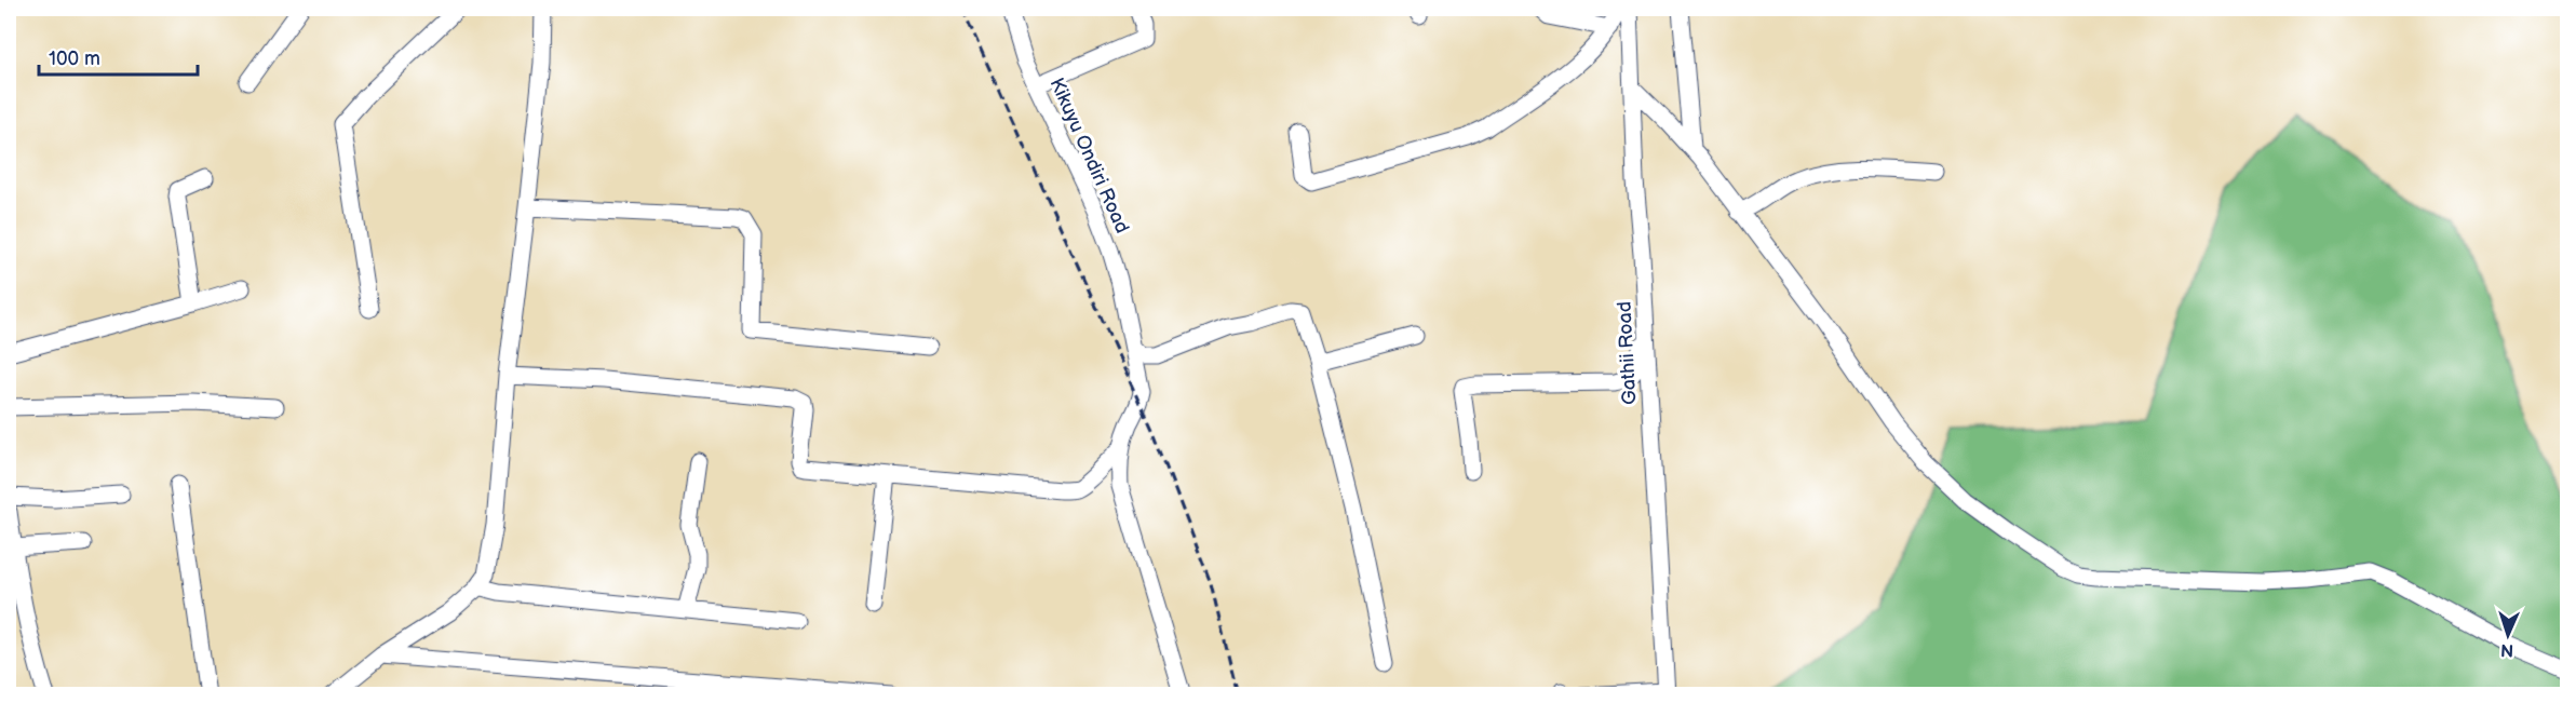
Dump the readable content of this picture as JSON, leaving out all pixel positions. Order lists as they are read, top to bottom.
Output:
{
  "streets": {
    "street": ["Kikuyu Ondiri Road", "Gathii Road"]
  },
  "scale_bar": "100 m",
  "north": "bottom"
}
